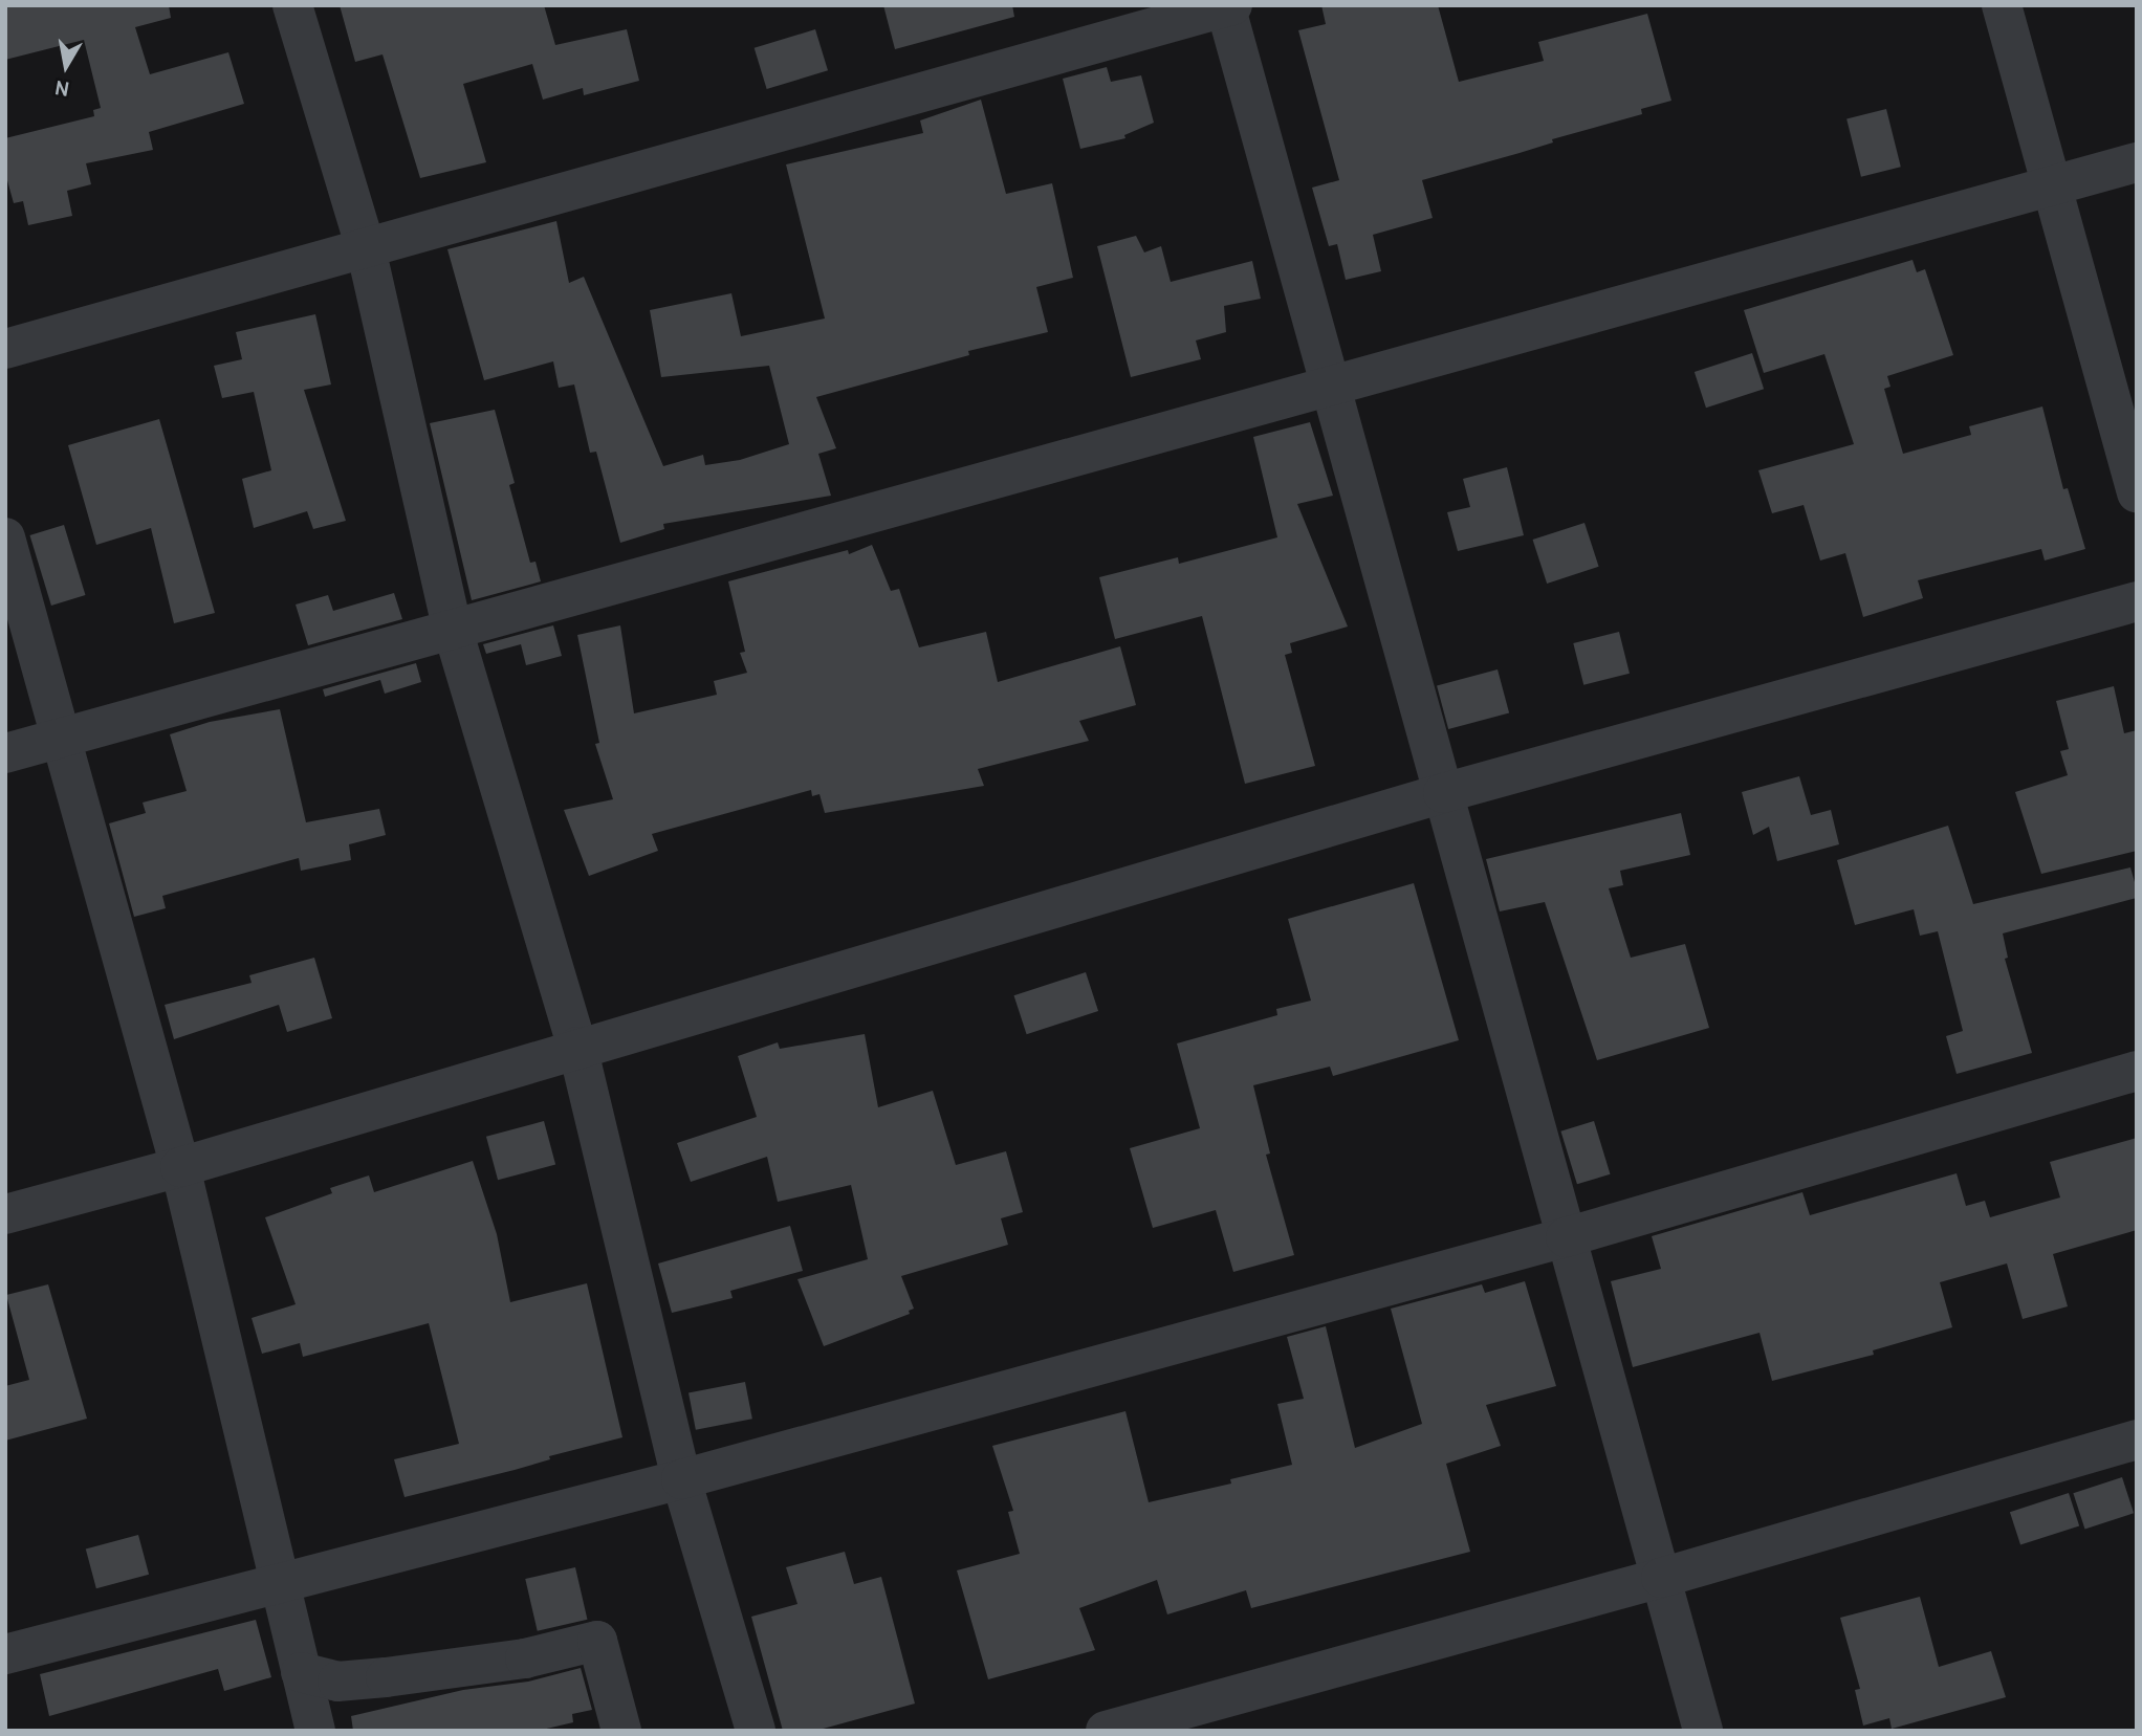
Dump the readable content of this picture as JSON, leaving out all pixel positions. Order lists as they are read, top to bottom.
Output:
{
  "north": "bottom"
}
